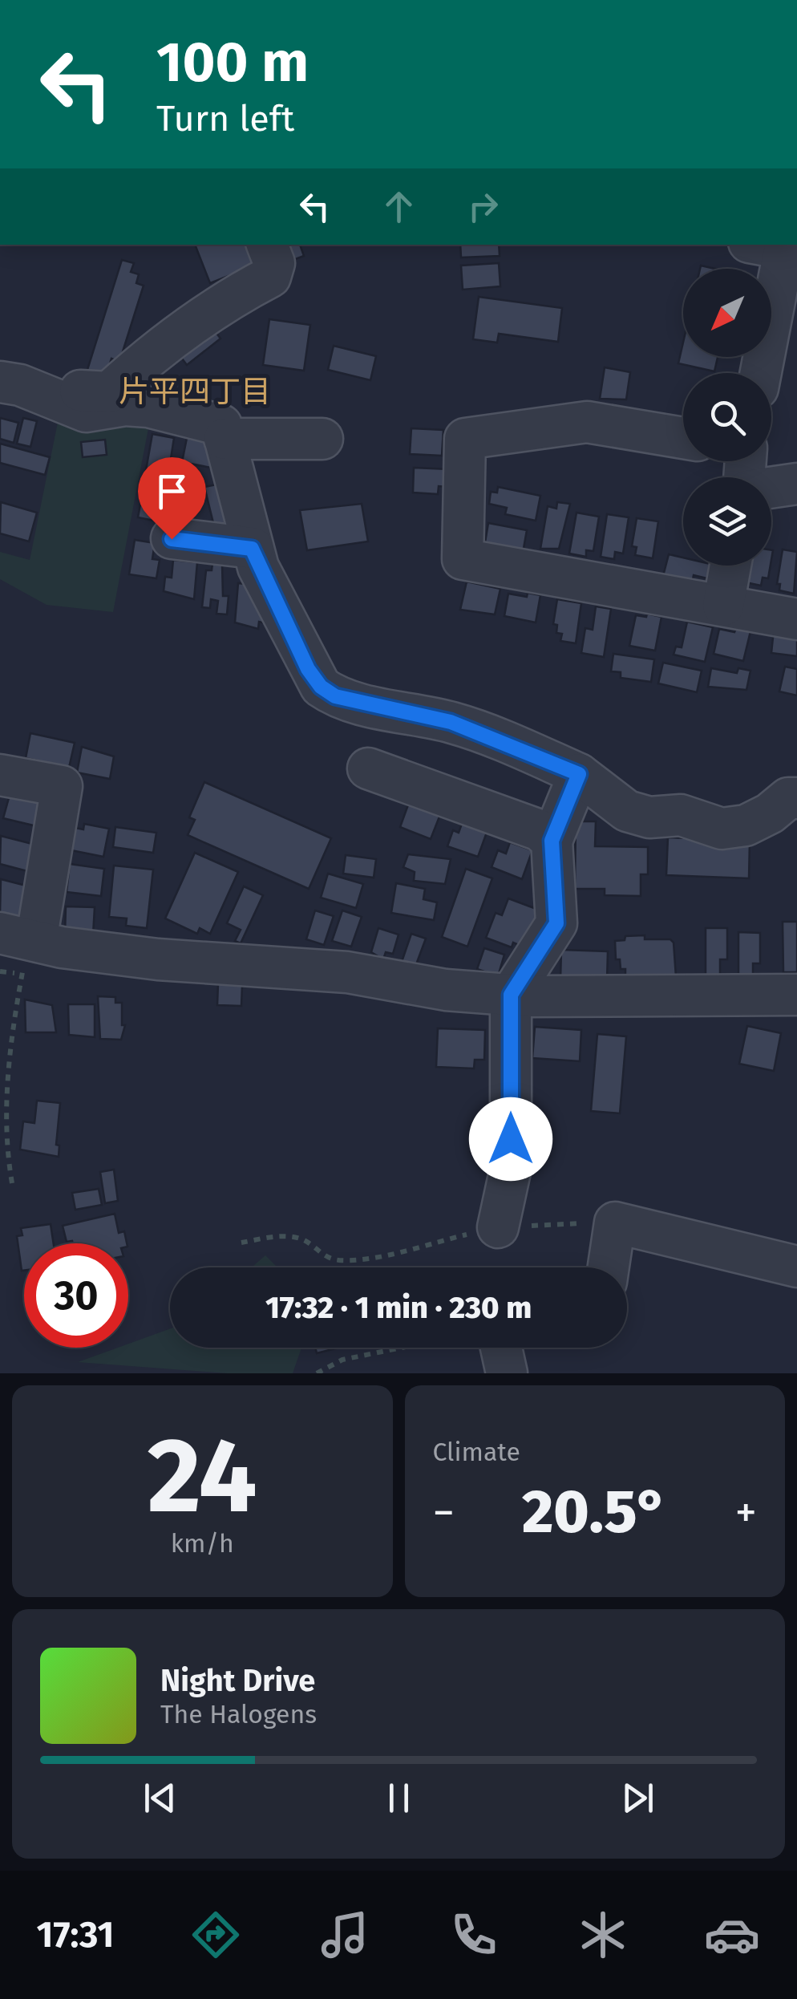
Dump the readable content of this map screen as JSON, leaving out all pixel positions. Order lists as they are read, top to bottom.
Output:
{
  "districts": ["片平四丁目"],
  "north": "bottom left",
  "page": {
    "turn": ["100 m", "Turn left"],
    "limit": "30",
    "trip": "17:32 · 1 min · 230 m",
    "tile": [
      ["24", "km/h"],
      "Climate"
    ],
    "heat": ["−", "20.5°", "+"],
    "song": ["Night Drive", "The Halogens"],
    "tabs": "17:31"
  }
}
